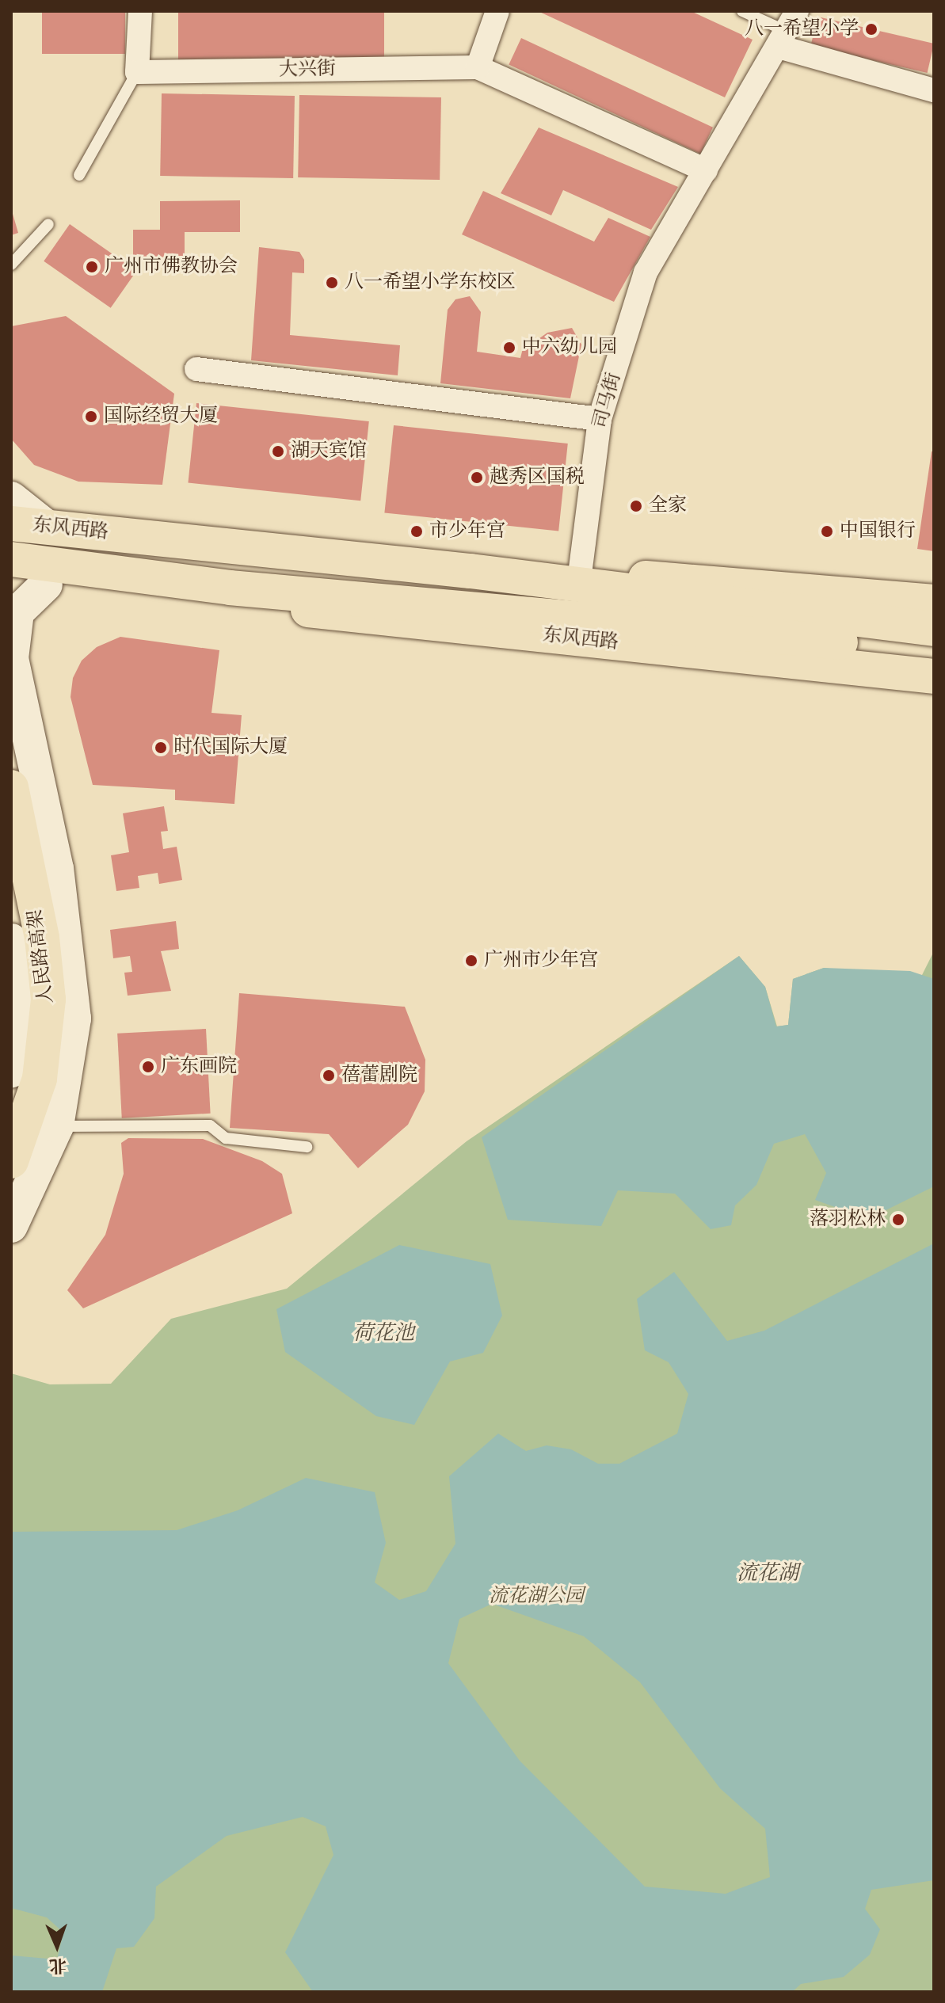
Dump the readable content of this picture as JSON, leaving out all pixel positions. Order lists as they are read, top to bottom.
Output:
{
  "streets": {
    "main road": ["东风西路", "人民路高架"],
    "street": ["大兴街", "司马街"]
  },
  "crossings": [
    ["司马街", "东风西路"]
  ],
  "water": ["荷花池", "流花湖"],
  "parks": ["流花湖公园"],
  "places": [
    "八一希望小学",
    "广州市佛教协会",
    "八一希望小学东校区",
    "中六幼儿园",
    "国际经贸大厦",
    "湖天宾馆",
    "越秀区国税",
    "全家",
    "市少年宫",
    "中国银行",
    "时代国际大厦",
    "广州市少年宫",
    "广东画院",
    "蓓蕾剧院",
    "落羽松林"
  ],
  "north": "bottom"
}
